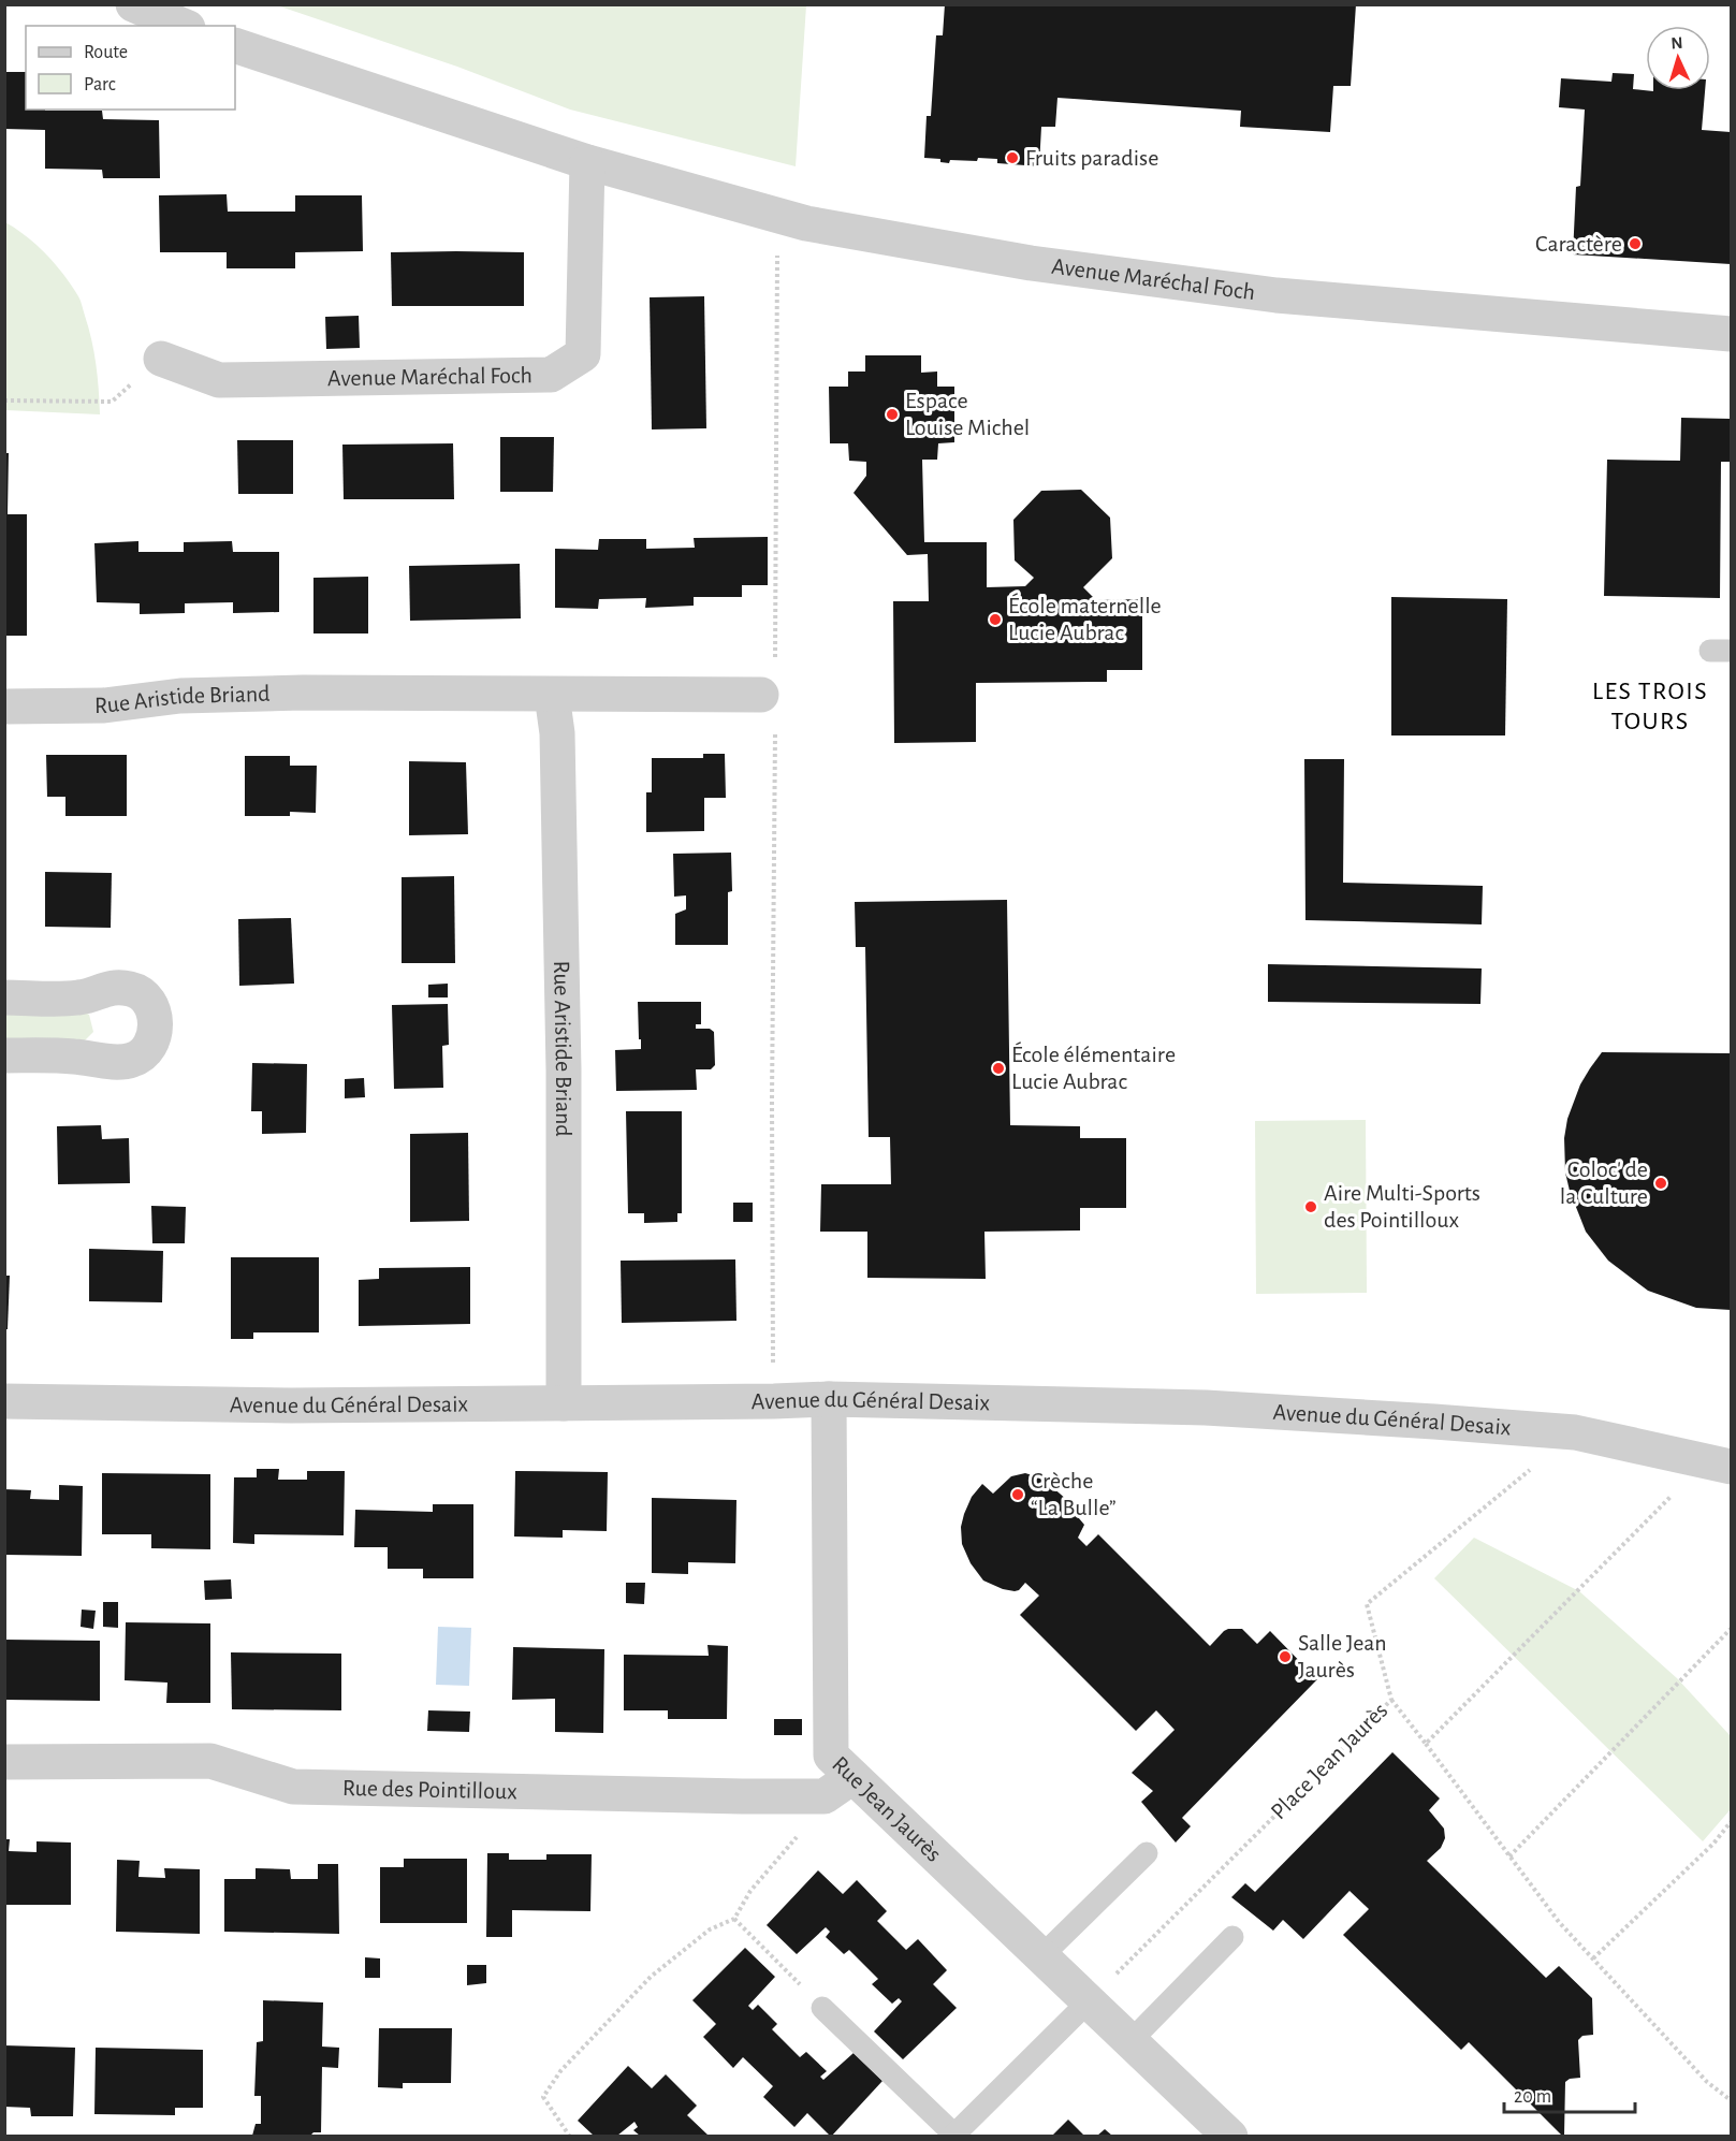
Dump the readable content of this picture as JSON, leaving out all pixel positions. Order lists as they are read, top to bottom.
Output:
{
  "streets": {
    "street": [
      "Avenue Maréchal Foch",
      "Rue Aristide Briand",
      "Avenue du Général Desaix",
      "Rue des Pointilloux",
      "Rue Jean Jaurès"
    ],
    "path": ["Place Jean Jaurès"]
  },
  "crossings": [
    ["Rue Aristide Briand", "Avenue du Général Desaix"],
    ["Avenue du Général Desaix", "Place Jean Jaurès"],
    ["Avenue du Général Desaix", "Rue Jean Jaurès"],
    ["Place Jean Jaurès", "Rue Jean Jaurès"]
  ],
  "districts": ["LES TROIS TOURS"],
  "places": [
    "Fruits paradise",
    "Caractère",
    "Espace Louise Michel",
    "École maternelle Lucie Aubrac",
    "École élémentaire Lucie Aubrac",
    "Coloc' de la Culture",
    "Aire Multi-Sports des Pointilloux",
    "Crèche “La Bulle”",
    "Salle Jean Jaurès"
  ],
  "legend": ["Route", "Parc"],
  "scale_bar": "20 m",
  "north": "top"
}
